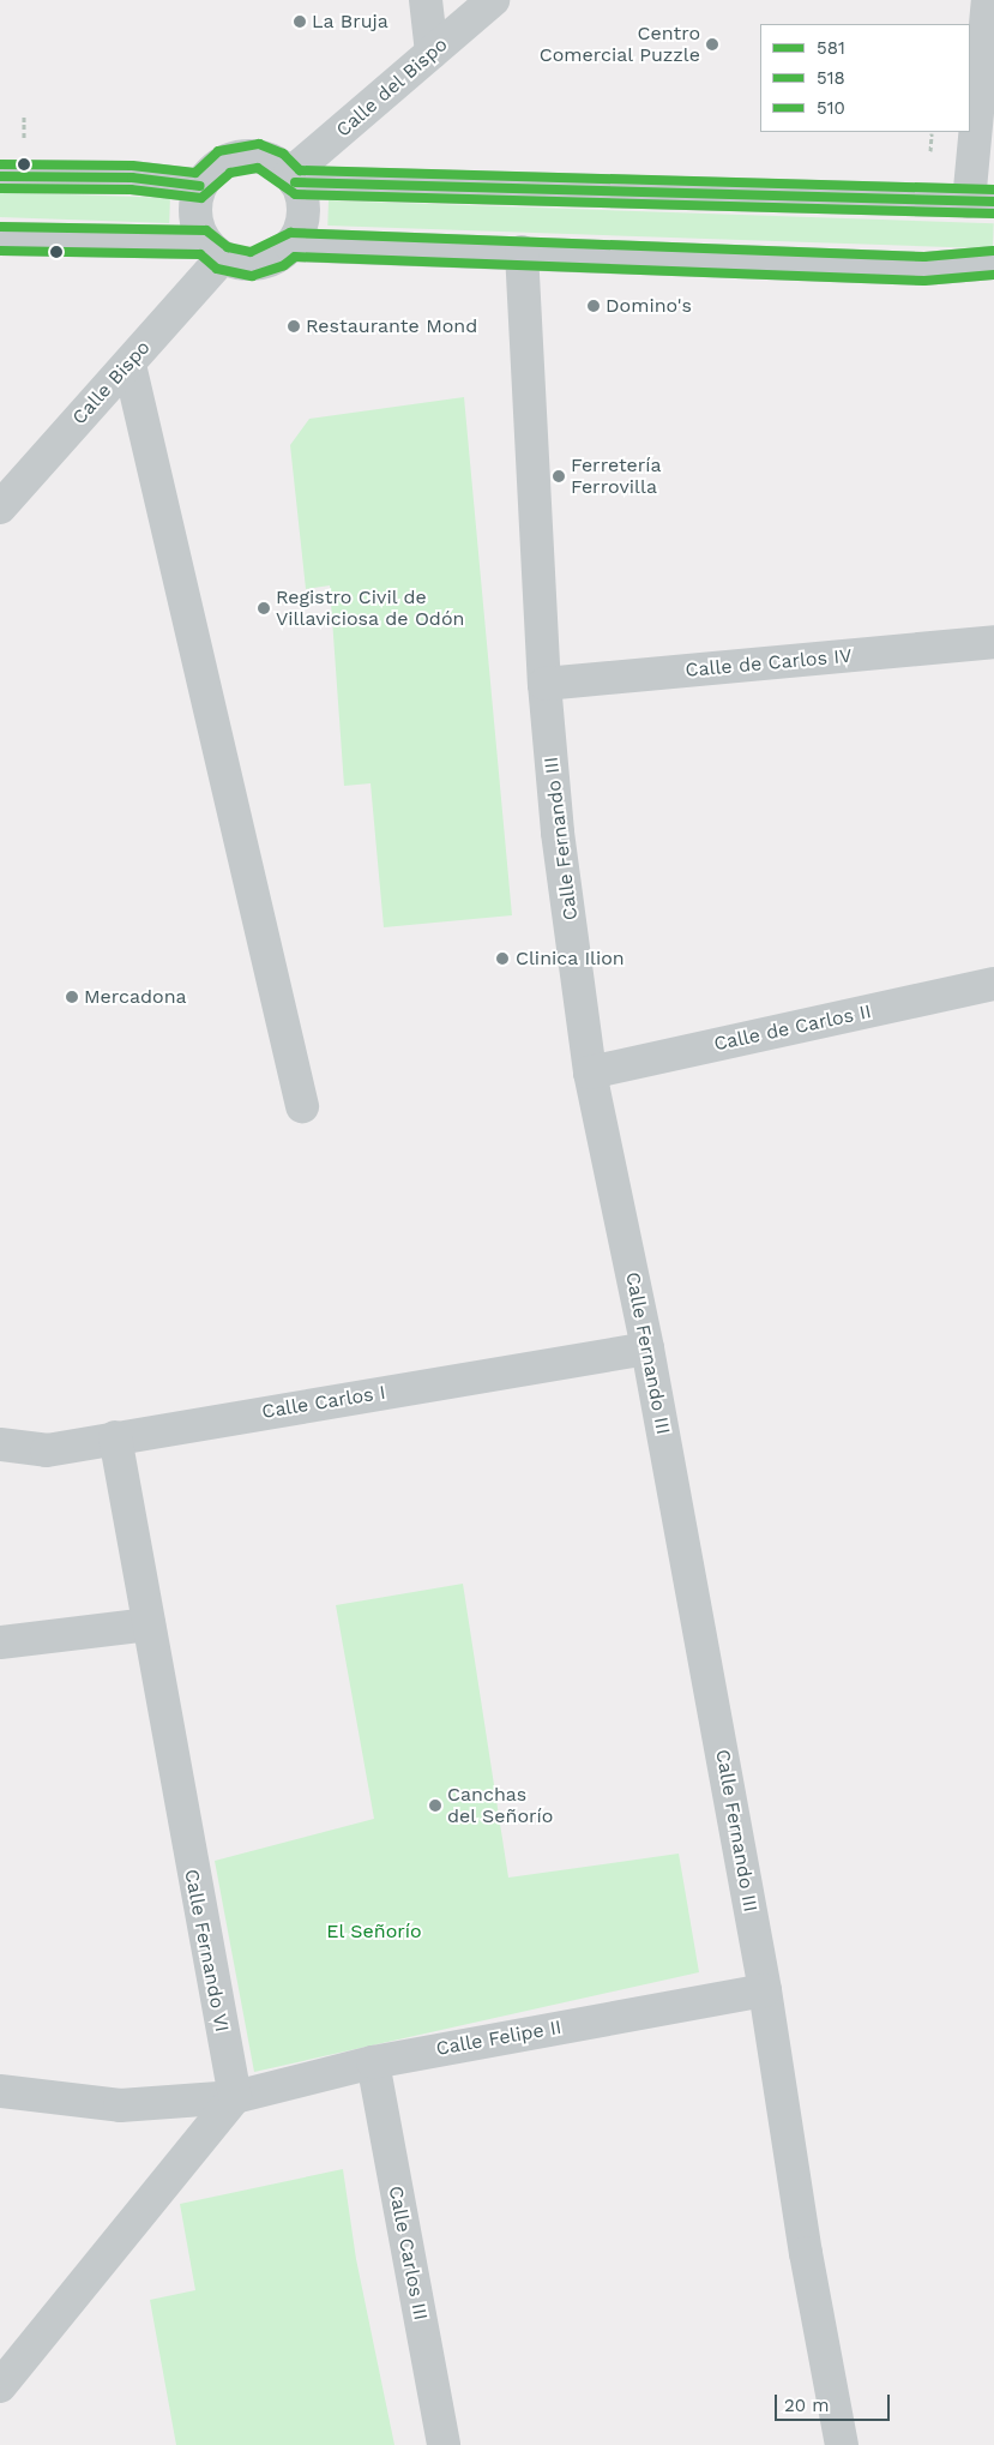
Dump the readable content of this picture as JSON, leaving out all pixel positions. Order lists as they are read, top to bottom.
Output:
{
  "streets": {
    "street": [
      "Calle del Bispo",
      "Calle Bispo",
      "Calle de Carlos IV",
      "Calle Fernando III",
      "Calle de Carlos II",
      "Calle Carlos I",
      "Calle Fernando VI",
      "Calle Felipe II",
      "Calle Carlos III"
    ]
  },
  "crossings": [
    ["Calle del Bispo", "Calle Bispo"],
    ["Calle de Carlos IV", "Calle Fernando III"],
    ["Calle Fernando III", "Calle de Carlos II"],
    ["Calle Fernando III", "Calle Carlos I"],
    ["Calle Fernando III", "Calle Felipe II"],
    ["Calle Carlos I", "Calle Fernando VI"],
    ["Calle Fernando VI", "Calle Felipe II"],
    ["Calle Felipe II", "Calle Carlos III"]
  ],
  "parks": ["El Señorío"],
  "places": [
    "La Bruja",
    "Centro Comercial Puzzle",
    "Domino's",
    "Restaurante Mond",
    "Ferretería Ferrovilla",
    "Registro Civil de Villaviciosa de Odón",
    "Clinica Ilion",
    "Mercadona",
    "Canchas del Señorío"
  ],
  "lines": ["transit line 510", "transit line 518", "transit line 581"],
  "legend": ["581", "518", "510"],
  "scale_bar": "20 m"
}
